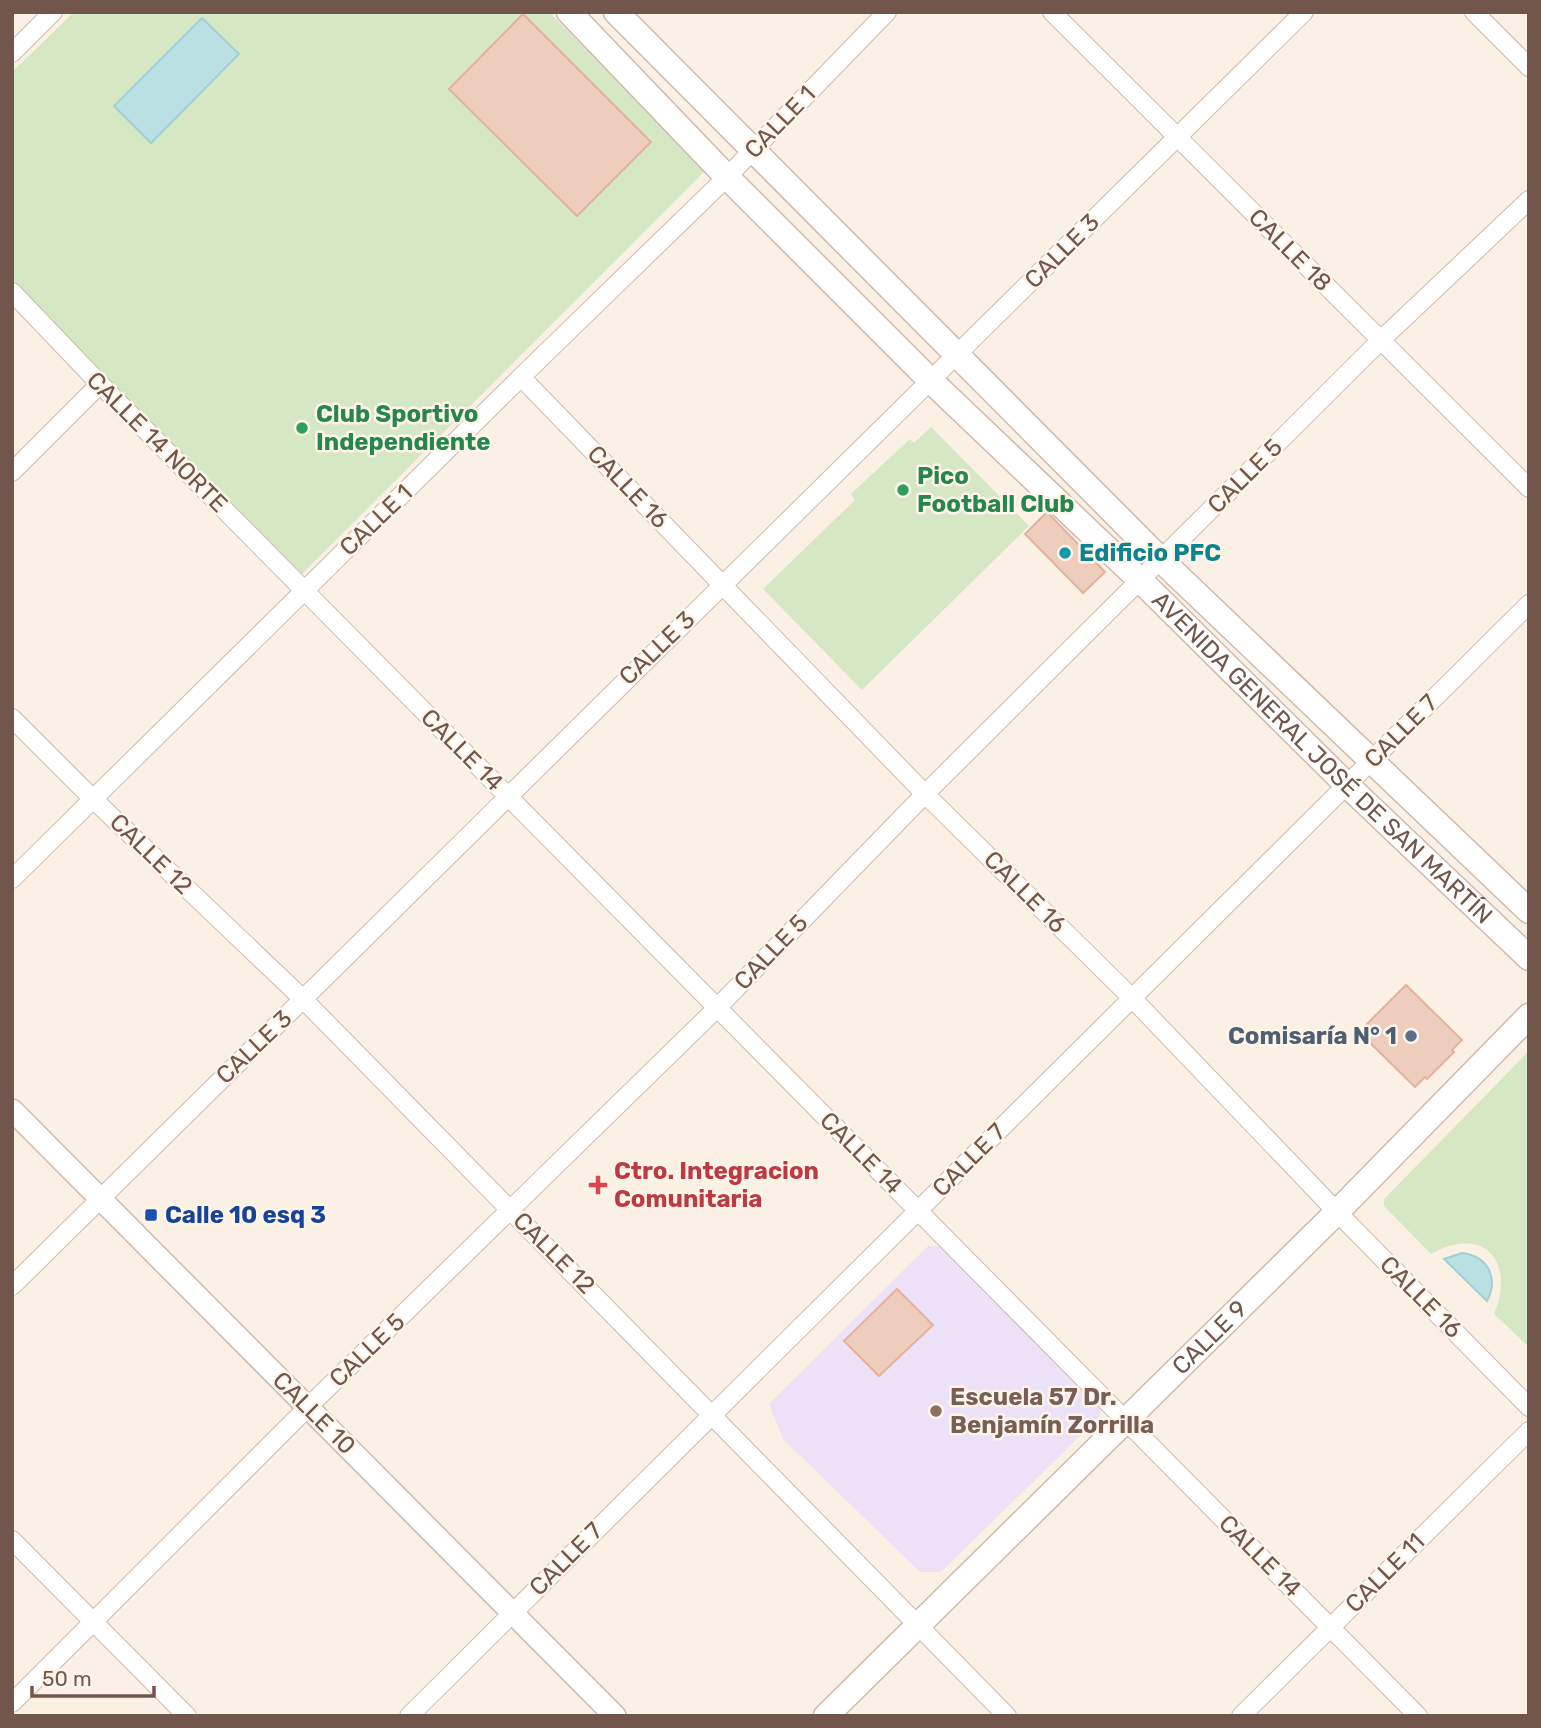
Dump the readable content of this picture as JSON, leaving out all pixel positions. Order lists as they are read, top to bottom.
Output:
{
  "streets": {
    "main road": ["AVENIDA GENERAL JOSÉ DE SAN MARTÍN", "CALLE 9"],
    "street": [
      "CALLE 1",
      "CALLE 18",
      "CALLE 3",
      "CALLE 14 NORTE",
      "CALLE 5",
      "CALLE 16",
      "CALLE 7",
      "CALLE 14",
      "CALLE 12",
      "CALLE 10",
      "CALLE 11"
    ]
  },
  "crossings": [
    ["CALLE 1", "CALLE 14 NORTE"],
    ["CALLE 1", "CALLE 16"],
    ["CALLE 1", "CALLE 14"],
    ["CALLE 1", "AVENIDA GENERAL JOSÉ DE SAN MARTÍN"],
    ["CALLE 1", "CALLE 12"],
    ["CALLE 18", "CALLE 3"],
    ["CALLE 18", "CALLE 5"],
    ["CALLE 3", "CALLE 16"],
    ["CALLE 3", "CALLE 14"],
    ["CALLE 3", "AVENIDA GENERAL JOSÉ DE SAN MARTÍN"],
    ["CALLE 3", "CALLE 12"],
    ["CALLE 3", "CALLE 10"],
    ["CALLE 14 NORTE", "CALLE 14"],
    ["CALLE 5", "CALLE 16"],
    ["CALLE 5", "CALLE 14"],
    ["CALLE 5", "AVENIDA GENERAL JOSÉ DE SAN MARTÍN"],
    ["CALLE 5", "CALLE 12"],
    ["CALLE 5", "CALLE 10"],
    ["CALLE 16", "CALLE 7"],
    ["CALLE 16", "CALLE 9"],
    ["CALLE 7", "CALLE 14"],
    ["CALLE 7", "AVENIDA GENERAL JOSÉ DE SAN MARTÍN"],
    ["CALLE 7", "CALLE 12"],
    ["CALLE 7", "CALLE 10"],
    ["CALLE 14", "CALLE 9"],
    ["CALLE 14", "CALLE 11"],
    ["CALLE 12", "CALLE 9"]
  ],
  "places": {
    "other": [
      "Club Sportivo Independiente",
      "Pico Football Club",
      "Edificio PFC",
      "Comisaría N° 1",
      "Escuela 57 Dr. Benjamín Zorrilla"
    ],
    "health": ["Ctro. Integracion Comunitaria"],
    "transit": ["Calle 10 esq 3"]
  },
  "scale_bar": "50 m"
}
